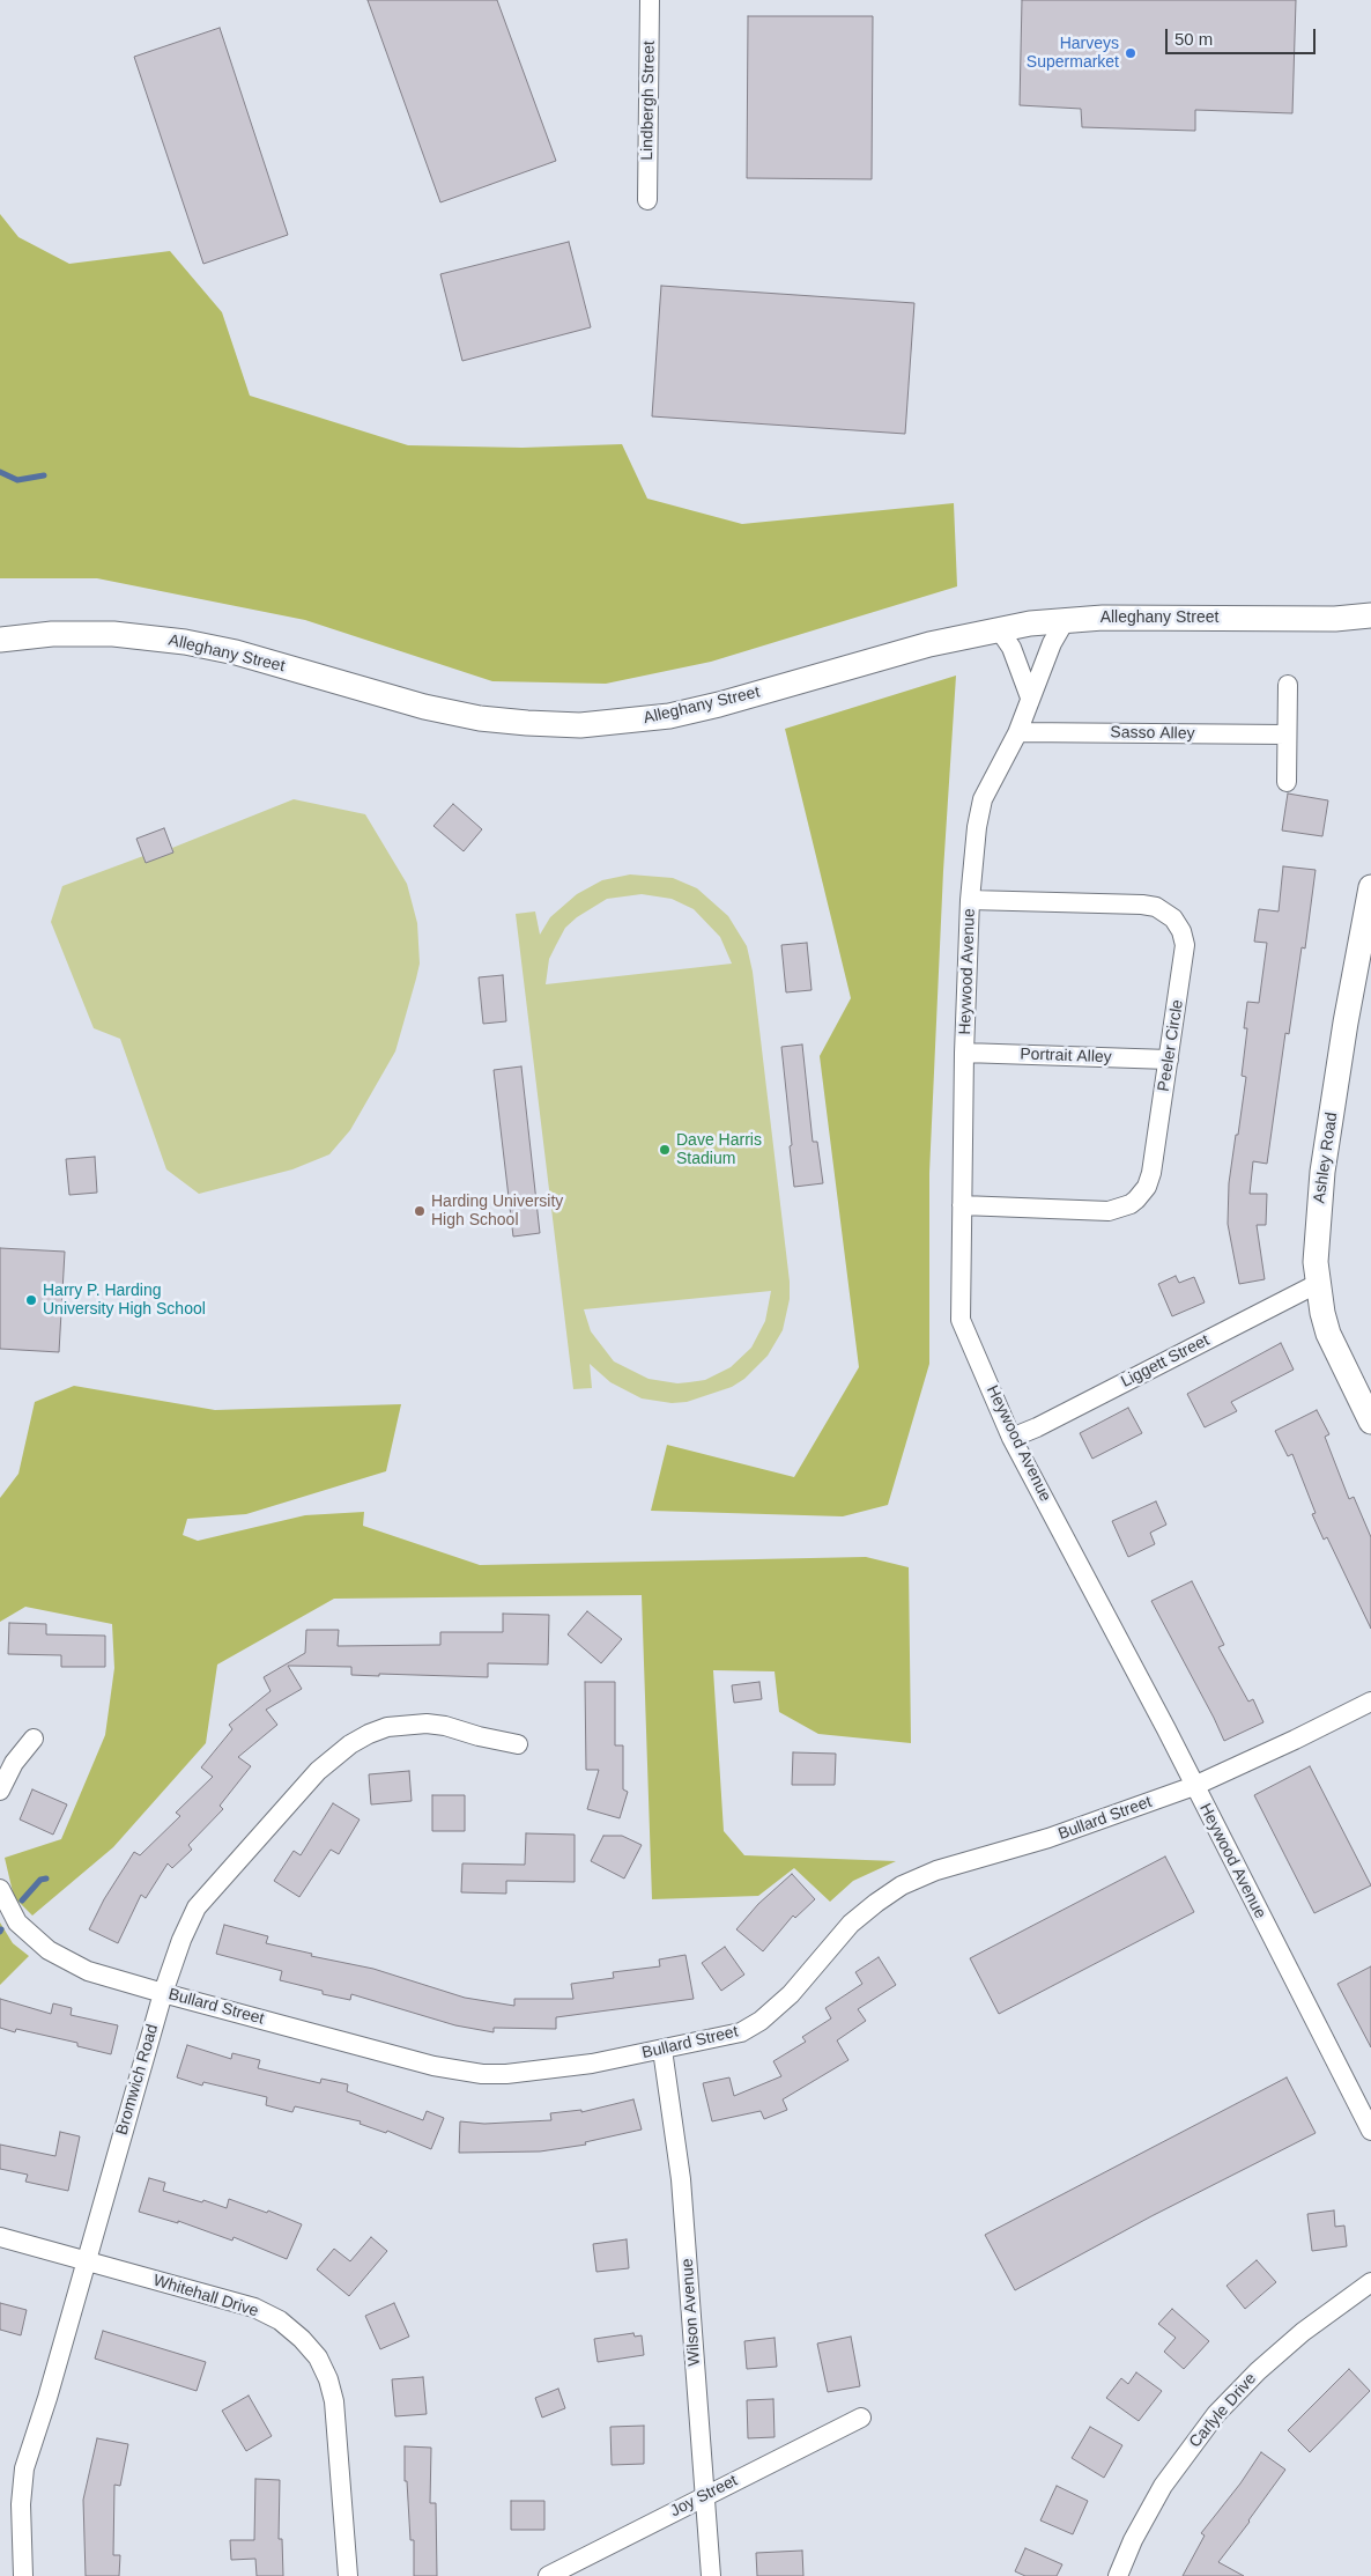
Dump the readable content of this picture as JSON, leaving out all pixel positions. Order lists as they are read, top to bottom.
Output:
{
  "streets": {
    "street": [
      "Lindbergh Street",
      "Alleghany Street",
      "Sasso Alley",
      "Heywood Avenue",
      "Peeler Circle",
      "Portrait Alley",
      "Ashley Road",
      "Liggett Street",
      "Bullard Street",
      "Bromwich Road",
      "Whitehall Drive",
      "Wilson Avenue",
      "Carlyle Drive",
      "Joy Street"
    ]
  },
  "crossings": [
    ["Alleghany Street", "Heywood Avenue"],
    ["Sasso Alley", "Heywood Avenue"],
    ["Heywood Avenue", "Peeler Circle"],
    ["Heywood Avenue", "Portrait Alley"],
    ["Heywood Avenue", "Liggett Street"],
    ["Heywood Avenue", "Bullard Street"],
    ["Peeler Circle", "Portrait Alley"],
    ["Ashley Road", "Liggett Street"],
    ["Bullard Street", "Bromwich Road"],
    ["Bullard Street", "Wilson Avenue"],
    ["Bromwich Road", "Whitehall Drive"],
    ["Wilson Avenue", "Joy Street"]
  ],
  "places": [
    "Harveys Supermarket",
    "Dave Harris Stadium",
    "Harding University High School",
    "Harry P. Harding University High School"
  ],
  "scale_bar": "50 m"
}
